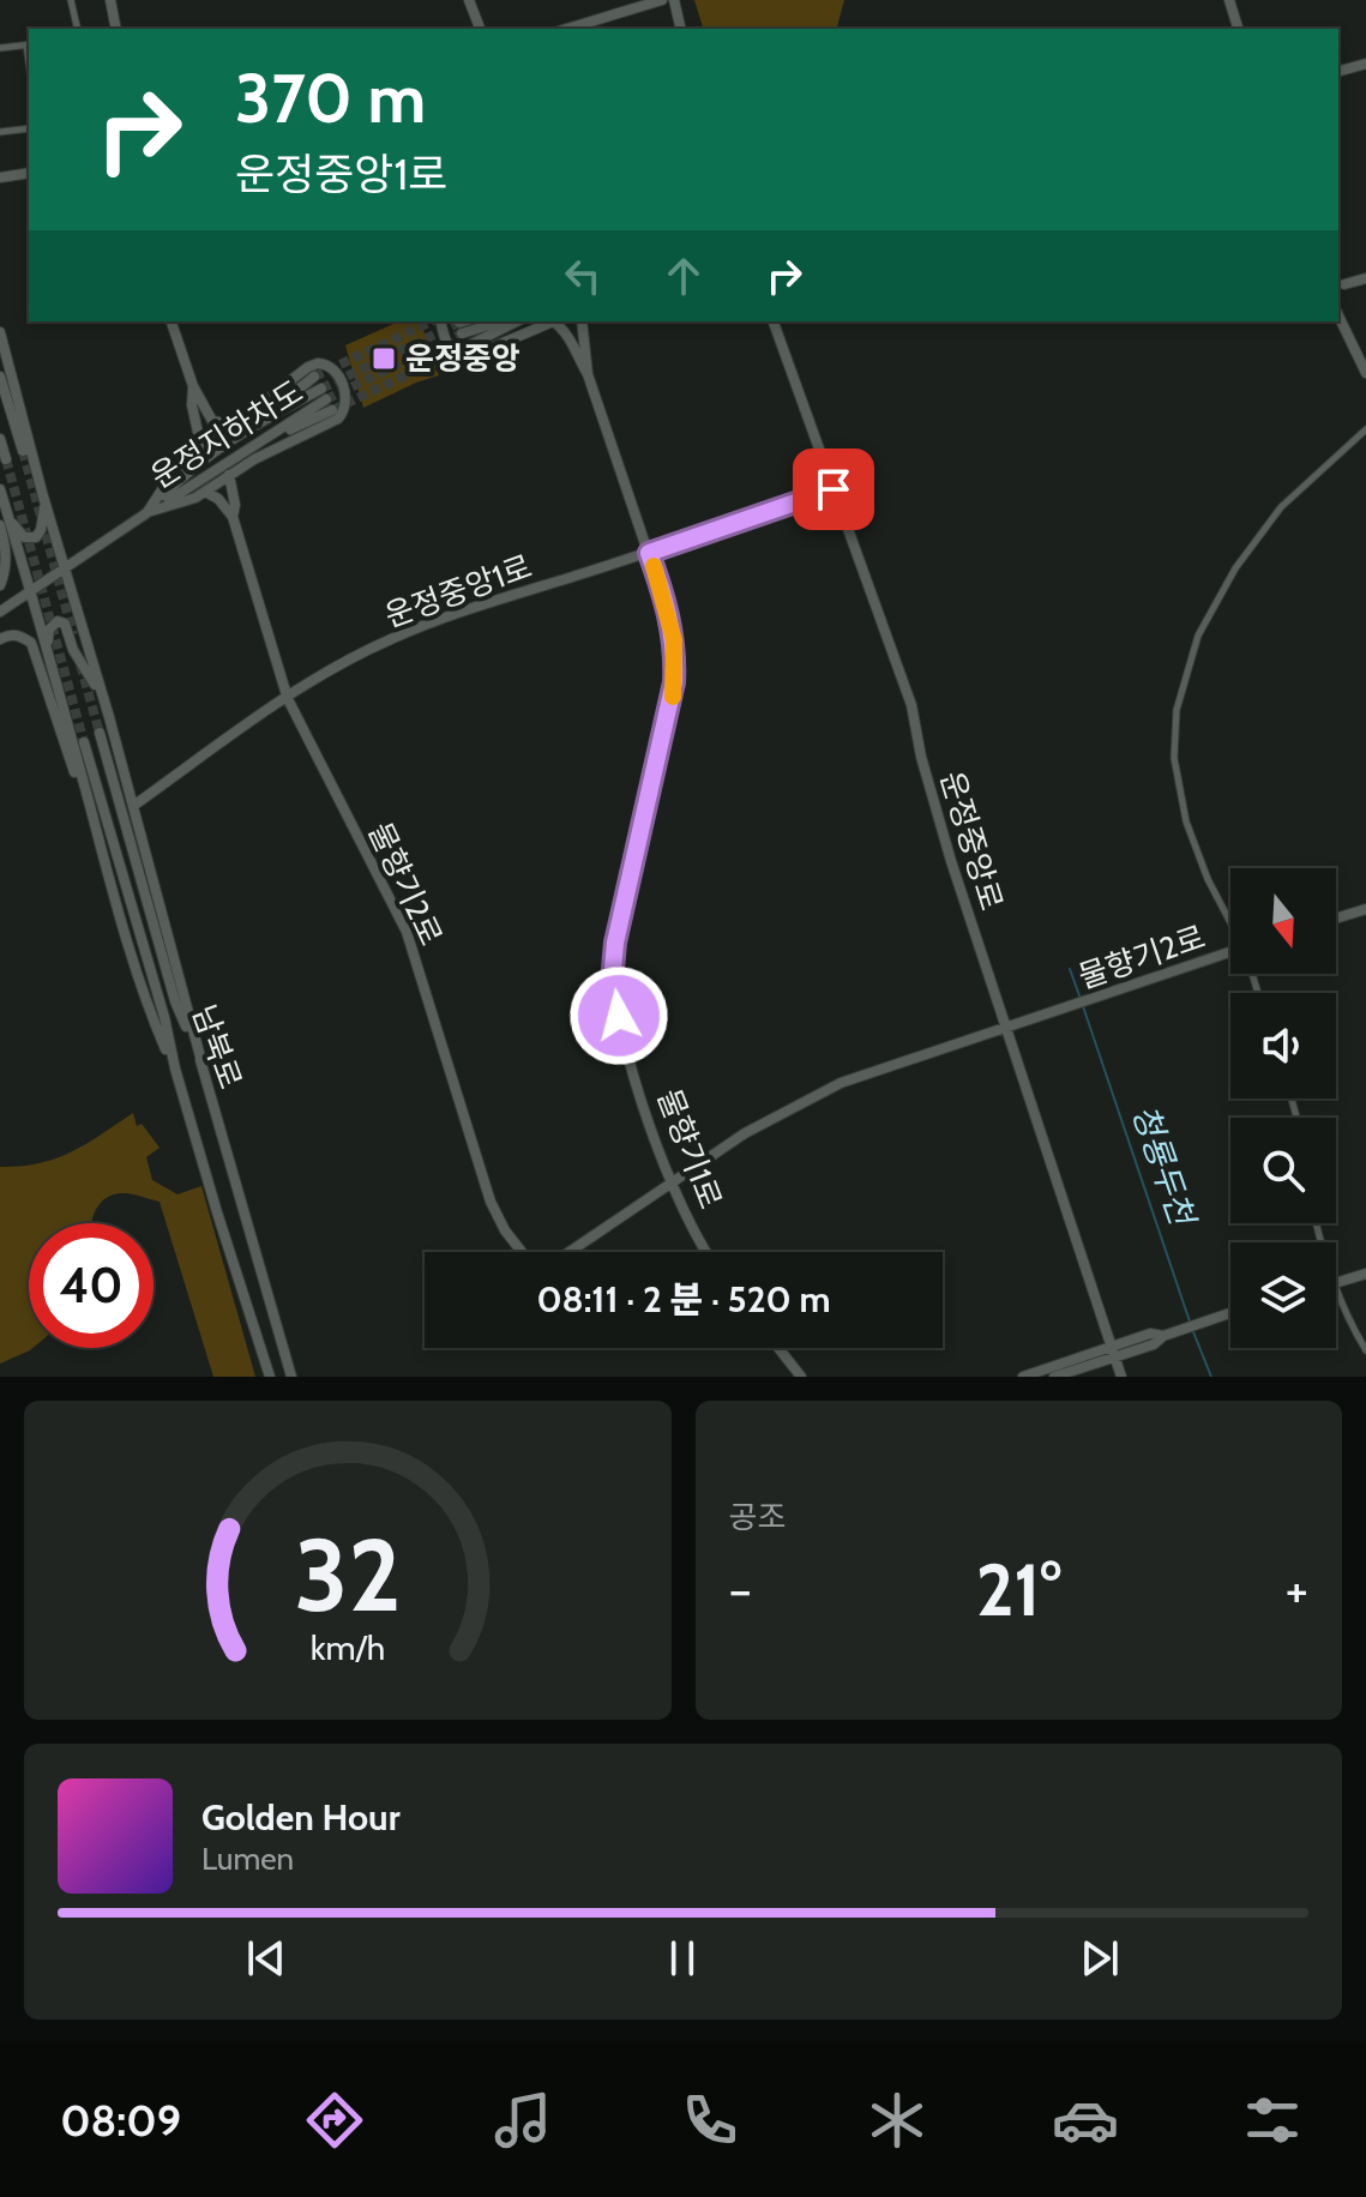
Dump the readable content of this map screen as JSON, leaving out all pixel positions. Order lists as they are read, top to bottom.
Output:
{
  "streets": {
    "street": [
      "운정지하차도",
      "운정중앙1로",
      "운정중앙로",
      "물향기2로",
      "남북로",
      "물향기1로"
    ]
  },
  "crossings": [
    ["운정중앙1로", "운정중앙로"],
    ["운정중앙1로", "물향기2로"],
    ["운정중앙1로", "물향기1로"],
    ["운정중앙로", "물향기2로"],
    ["물향기2로", "물향기1로"]
  ],
  "water": ["청룡두천"],
  "places": {
    "transit": ["운정중앙"]
  },
  "north": "bottom",
  "page": {
    "turn": ["370 m", "운정중앙1로"],
    "limit": "40",
    "trip": "08:11 · 2 분 · 520 m",
    "tile": "공조",
    "heat": ["−", "21°", "+"],
    "song": ["Golden Hour", "Lumen"],
    "tabs": "08:09",
    "gauge": ["32", "km/h"]
  }
}
